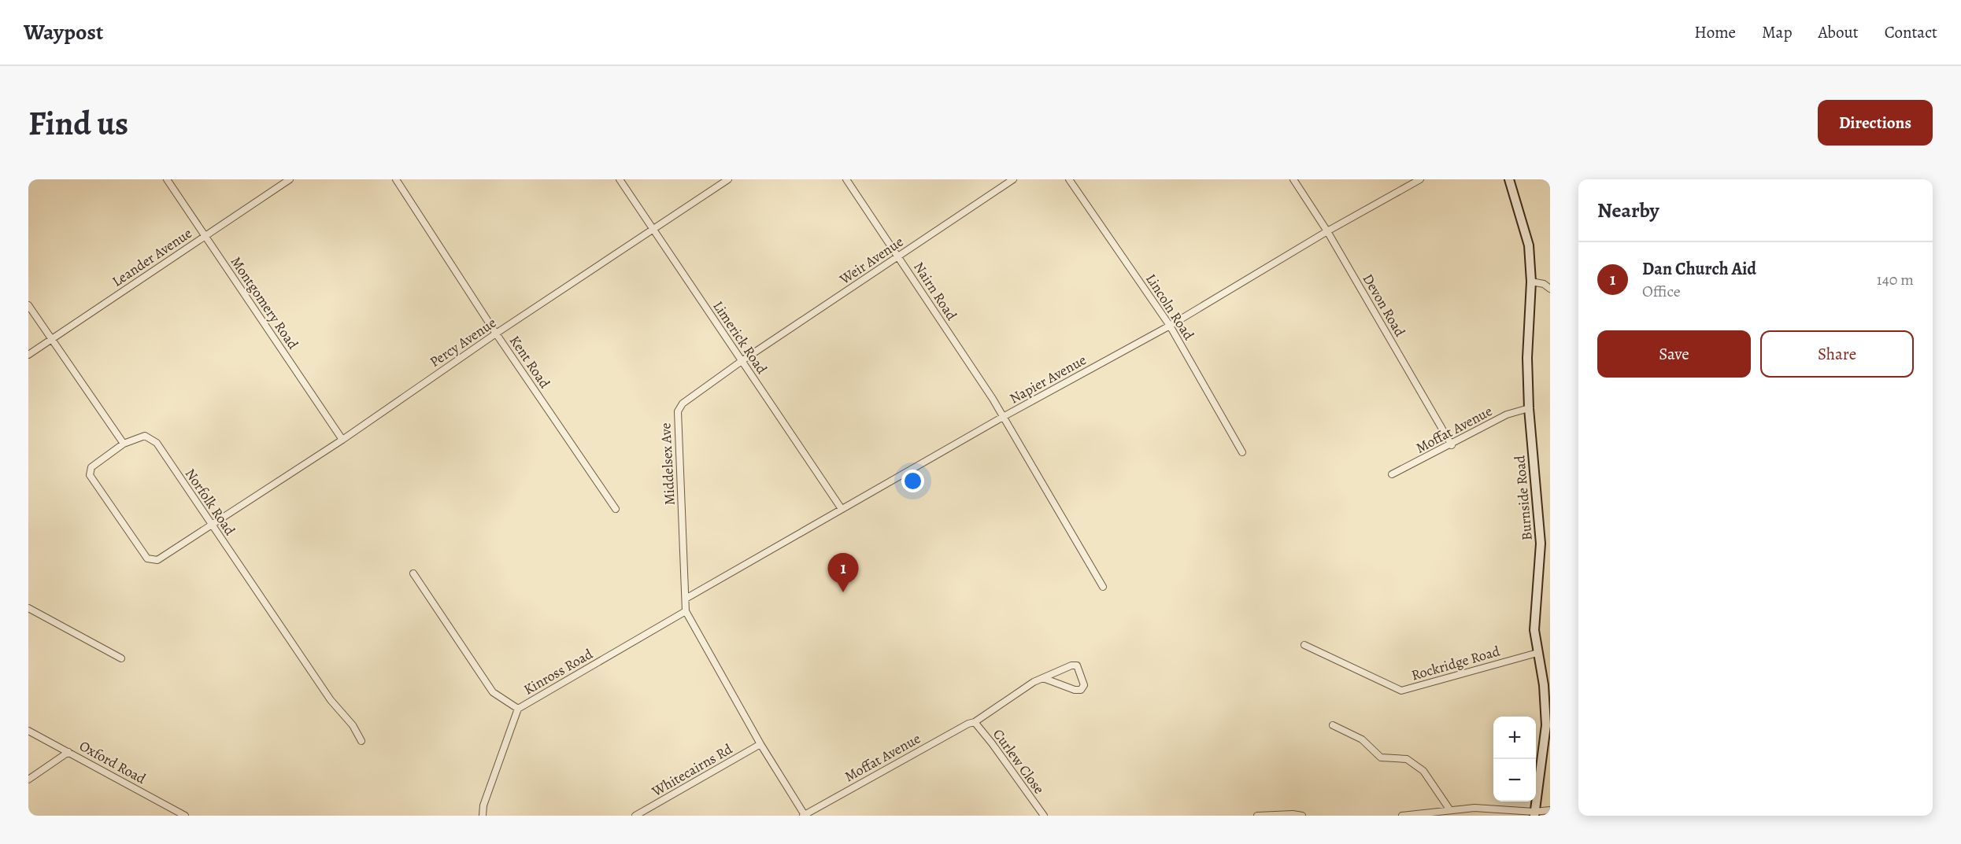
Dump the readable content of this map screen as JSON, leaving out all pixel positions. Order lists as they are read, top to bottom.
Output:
{
  "streets": {
    "main road": ["Burnside Road"],
    "street": [
      "Leander Avenue",
      "Weir Avenue",
      "Nairn Road",
      "Montgomery Road",
      "Devon Road",
      "Lincoln Road",
      "Limerick Road",
      "Percy Avenue",
      "Kent Road",
      "Napier Avenue",
      "Moffat Avenue",
      "Middelsex Ave",
      "Norfolk Road",
      "Rockridge Road",
      "Kinross Road",
      "Curlew Close",
      "Oxford Road",
      "Whitecairns Rd"
    ]
  },
  "crossings": [
    ["Leander Avenue", "Montgomery Road"],
    ["Weir Avenue", "Nairn Road"],
    ["Weir Avenue", "Limerick Road"],
    ["Weir Avenue", "Middelsex Ave"],
    ["Nairn Road", "Napier Avenue"],
    ["Montgomery Road", "Percy Avenue"],
    ["Devon Road", "Napier Avenue"],
    ["Devon Road", "Moffat Avenue"],
    ["Lincoln Road", "Napier Avenue"],
    ["Limerick Road", "Percy Avenue"],
    ["Limerick Road", "Napier Avenue"],
    ["Limerick Road", "Middelsex Ave"],
    ["Percy Avenue", "Kent Road"],
    ["Percy Avenue", "Norfolk Road"],
    ["Napier Avenue", "Middelsex Ave"],
    ["Moffat Avenue", "Burnside Road"],
    ["Moffat Avenue", "Curlew Close"],
    ["Burnside Road", "Rockridge Road"]
  ],
  "page": {
    "header": "Waypost",
    "nav": [
      "Home",
      "Map",
      "About",
      "Contact"
    ],
    "buttons": [
      "Directions",
      ["Save", "Share"]
    ],
    "title": "Find us",
    "heading": "Nearby",
    "list": [
      {
        "mark": "1",
        "name": "Dan Church Aid",
        "note": "Office",
        "value": "140 m"
      }
    ],
    "pins": "1",
    "map_buttons": ["+", "−"]
  }
}
